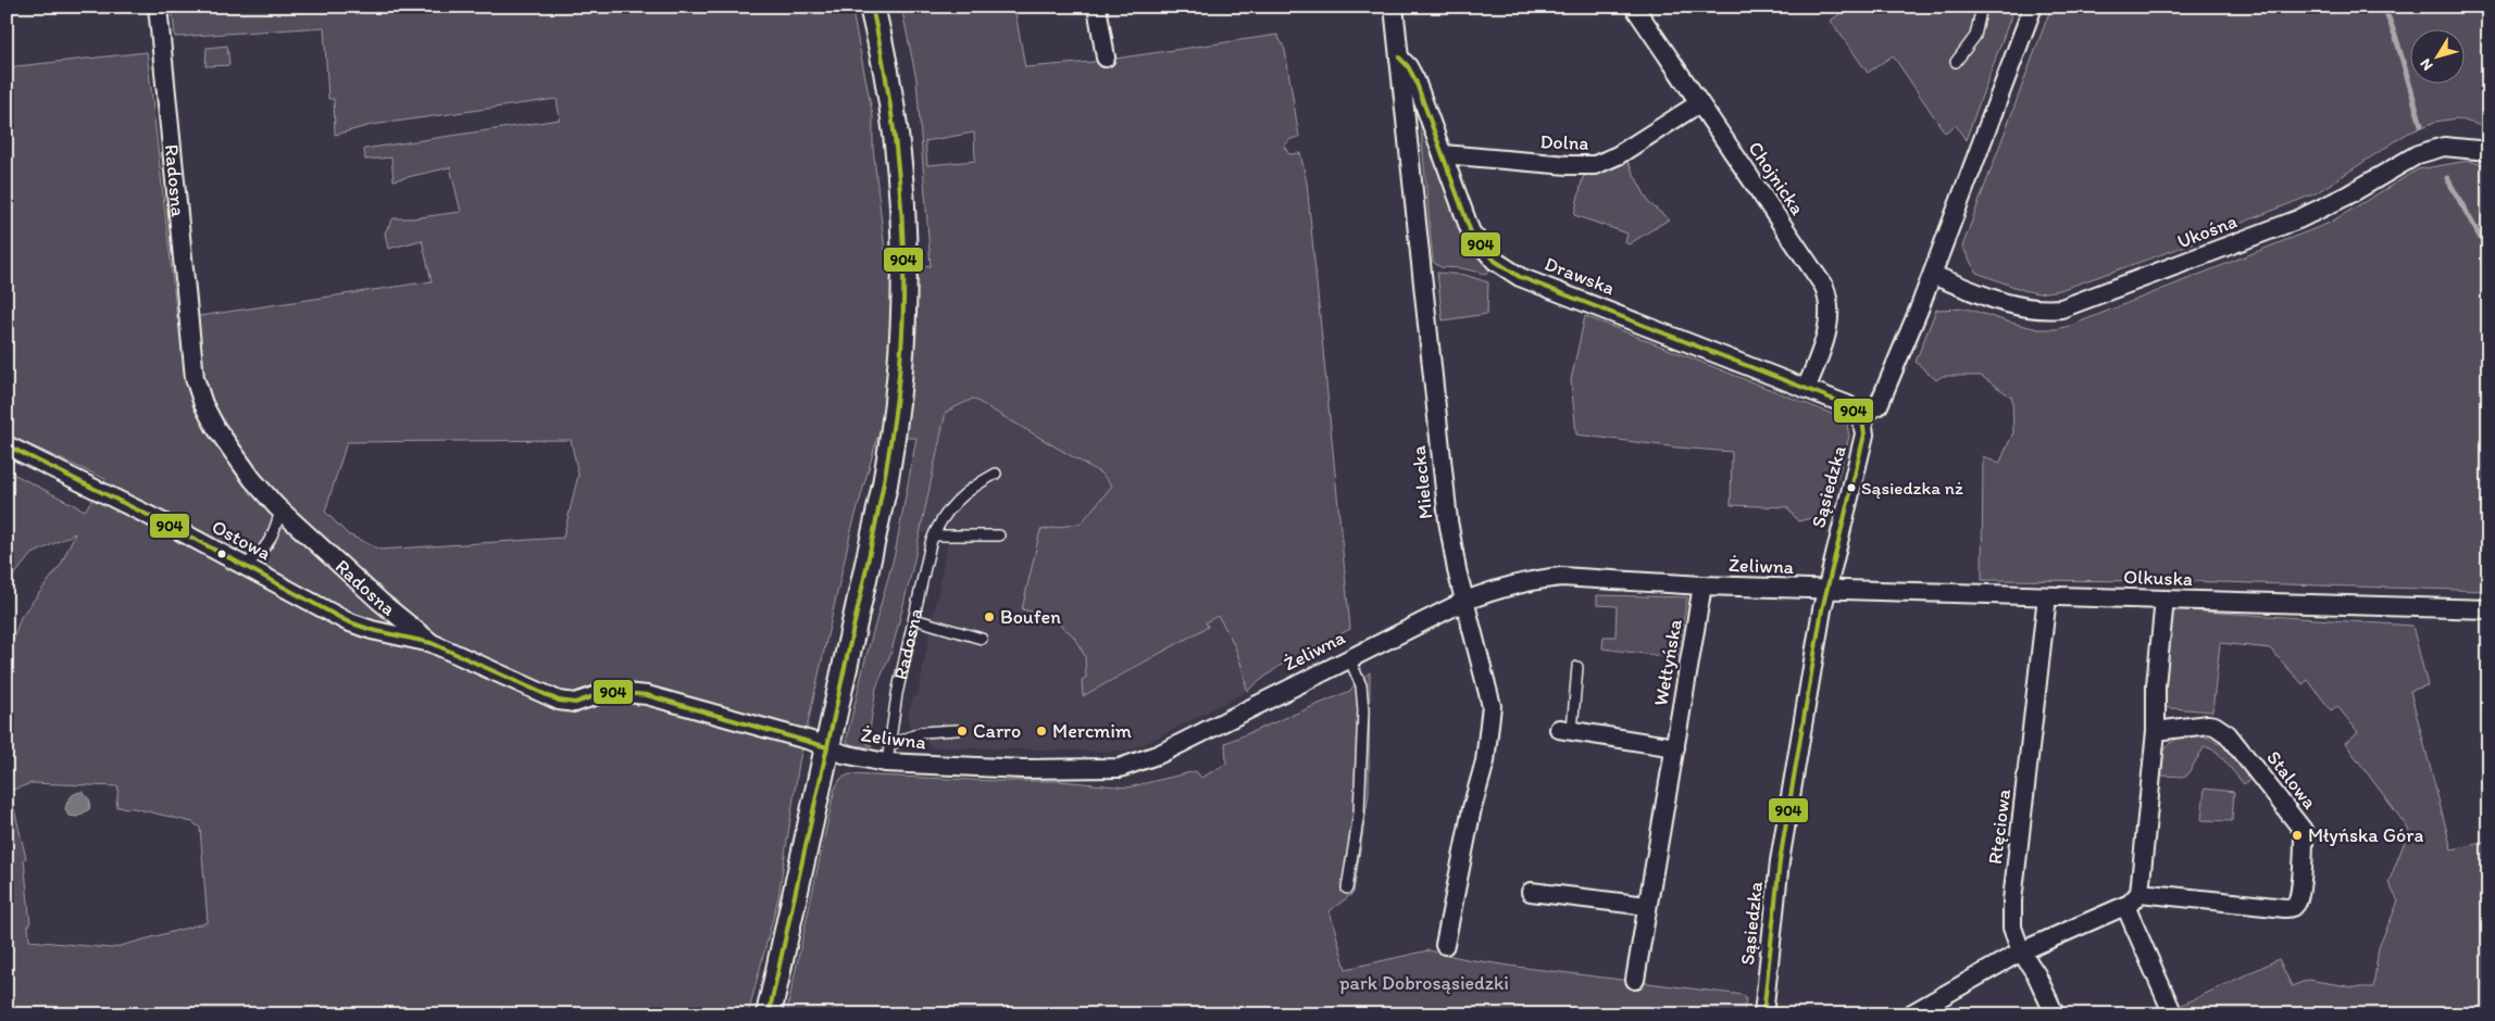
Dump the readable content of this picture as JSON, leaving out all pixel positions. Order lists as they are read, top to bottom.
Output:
{
  "streets": {
    "street": [
      "Dolna",
      "Chojnicka",
      "Radosna",
      "Ukośna",
      "Drawska",
      "Mielecka",
      "Sąsiedzka",
      "Ostowa",
      "Żeliwna",
      "Olkuska",
      "Wełtyńska",
      "Stalowa",
      "Rtęciowa"
    ]
  },
  "crossings": [
    ["Dolna", "Chojnicka"],
    ["Dolna", "Drawska"],
    ["Chojnicka", "Drawska"],
    ["Radosna", "Ostowa"],
    ["Radosna", "Żeliwna"],
    ["Drawska", "Mielecka"],
    ["Drawska", "Sąsiedzka"],
    ["Mielecka", "Żeliwna"],
    ["Sąsiedzka", "Żeliwna"],
    ["Sąsiedzka", "Olkuska"],
    ["Żeliwna", "Olkuska"],
    ["Żeliwna", "Wełtyńska"],
    ["Olkuska", "Rtęciowa"]
  ],
  "parks": ["park Dobrosąsiedzki"],
  "places": [
    "Sąsiedzka nż",
    "Boufen",
    "Carro",
    "Mercmim",
    "Młyńska Góra"
  ],
  "lines": ["transit line 904"],
  "north": "bottom left"
}
